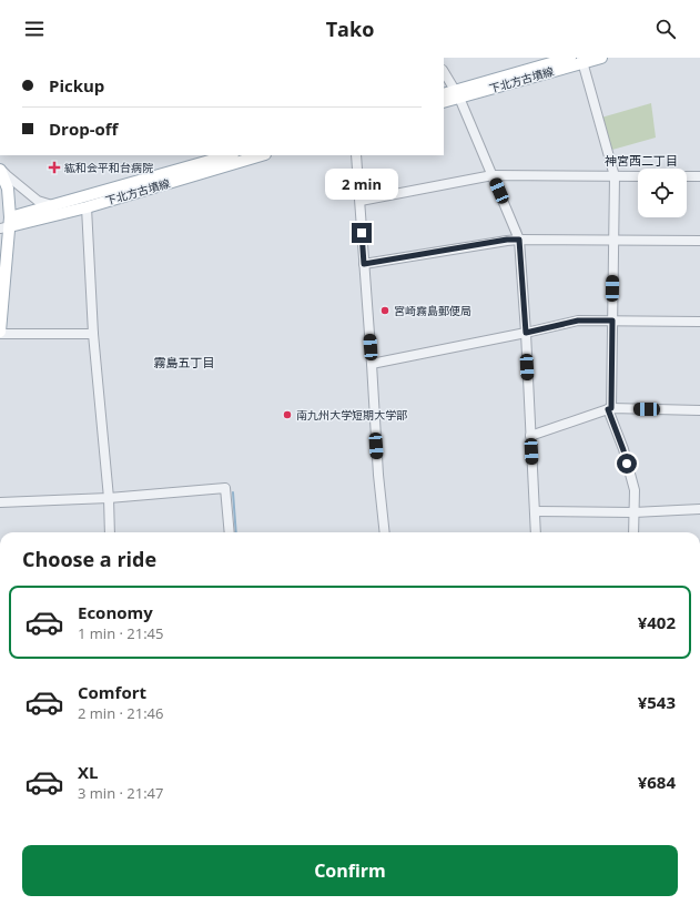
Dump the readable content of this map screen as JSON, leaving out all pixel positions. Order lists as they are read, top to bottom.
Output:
{
  "streets": {
    "main road": ["下北方古墳線"]
  },
  "districts": ["神宮西二丁目", "霧島五丁目"],
  "places": {
    "health": ["紘和会平和台病院"],
    "other": ["宮崎霧島郵便局", "南九州大学短期大学部"]
  },
  "page": {
    "header": "Tako",
    "banner": ["Pickup", "Drop-off"],
    "bubble": "2 min",
    "heading": "Choose a ride",
    "list": [
      {
        "name": "Economy",
        "note": "1 min · 21:45",
        "value": "¥402"
      },
      {
        "name": "Comfort",
        "note": "2 min · 21:46",
        "value": "¥543"
      },
      {
        "name": "XL",
        "note": "3 min · 21:47",
        "value": "¥684"
      }
    ],
    "buttons": "Confirm"
  }
}
